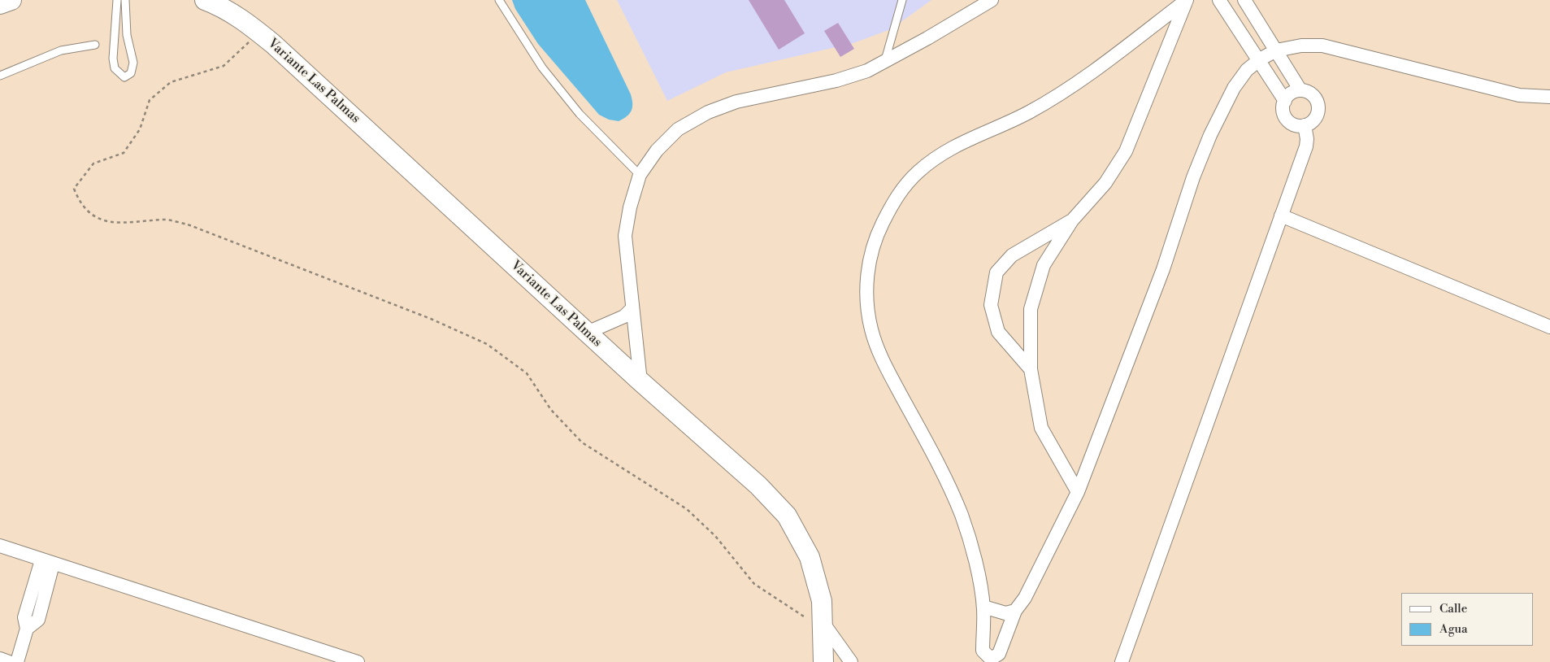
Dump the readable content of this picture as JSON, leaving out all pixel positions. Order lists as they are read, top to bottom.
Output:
{
  "streets": {
    "main road": ["Variante Las Palmas"]
  },
  "legend": ["Calle", "Agua"]
}
